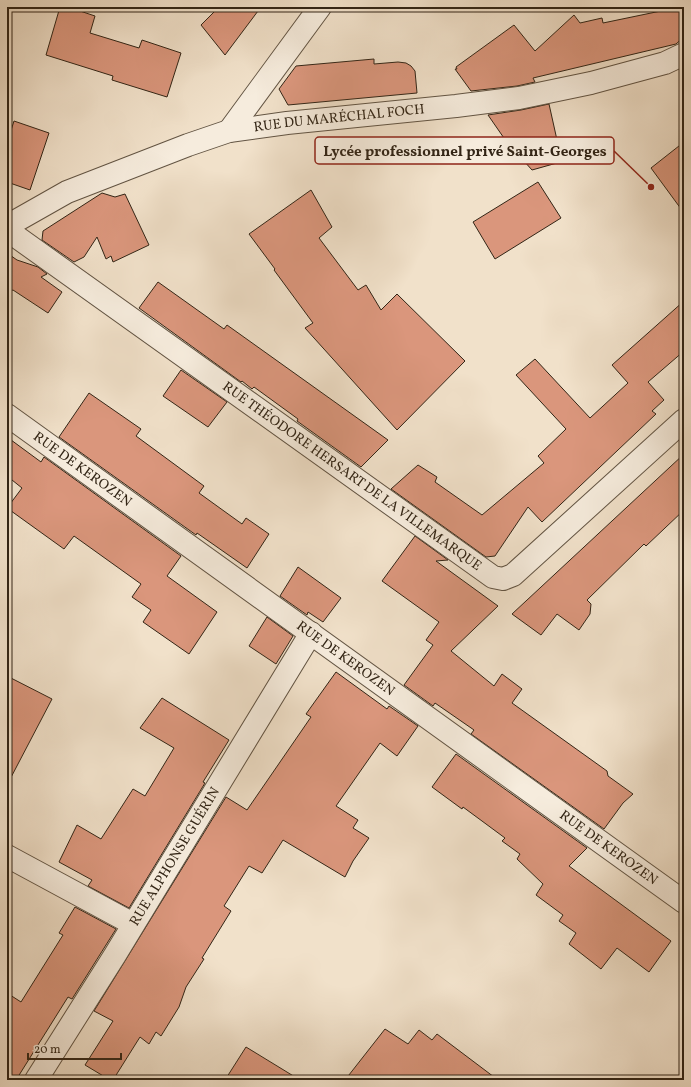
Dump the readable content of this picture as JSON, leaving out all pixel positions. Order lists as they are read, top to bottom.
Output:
{
  "streets": {
    "street": [
      "RUE DU MARÉCHAL FOCH",
      "RUE DE KEROZEN",
      "RUE THÉODORE HERSART DE LA VILLEMARQUE",
      "RUE ALPHONSE GUÉRIN"
    ]
  },
  "crossings": [
    ["RUE DE KEROZEN", "RUE ALPHONSE GUÉRIN"]
  ],
  "places": ["Lycée professionnel privé Saint-Georges"],
  "scale_bar": "20 m"
}
